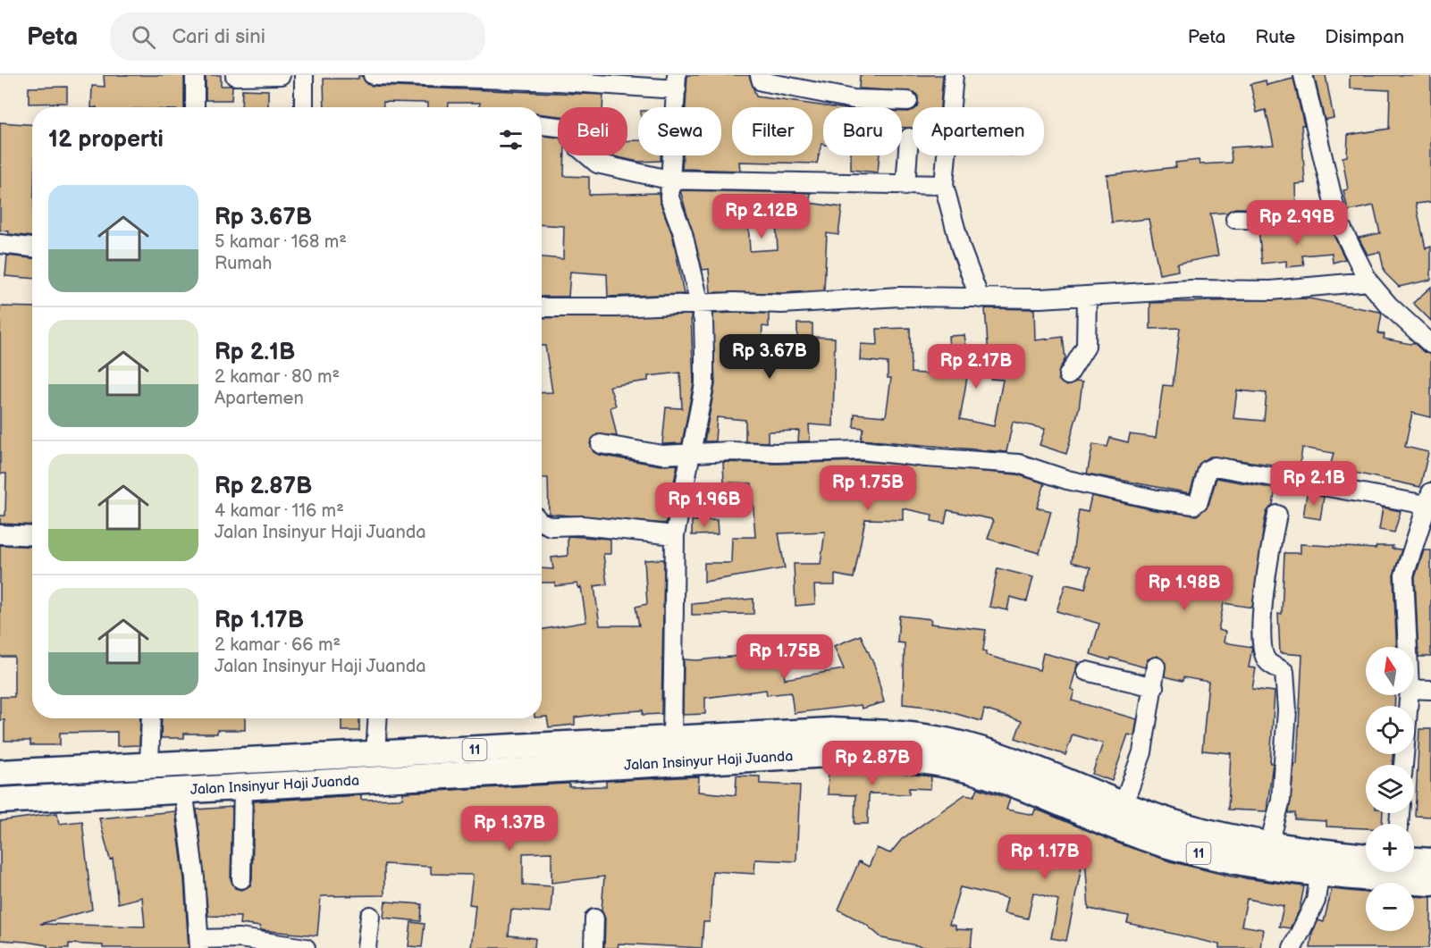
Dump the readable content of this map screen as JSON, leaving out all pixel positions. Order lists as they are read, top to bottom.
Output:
{
  "streets": {
    "highway": ["11", "Jalan Insinyur Haji Juanda"]
  },
  "north": "top",
  "page": {
    "header": "Peta",
    "search": "Cari di sini",
    "nav": ["Peta", "Rute", "Disimpan"],
    "chip": [
      "Beli",
      "Sewa",
      "Filter",
      "Baru",
      "Apartemen"
    ],
    "heading": "12 properti",
    "list": [
      {
        "name": "Rp 3.67B",
        "note": "5 kamar · 168 m² · Rumah"
      },
      {
        "name": "Rp 2.1B",
        "note": "2 kamar · 80 m² · Apartemen"
      },
      {
        "name": "Rp 2.87B",
        "note": "4 kamar · 116 m² · Jalan Insinyur Haji Juanda"
      },
      {
        "name": "Rp 1.17B",
        "note": "2 kamar · 66 m² · Jalan Insinyur Haji Juanda"
      }
    ],
    "price": [
      "Rp 2.12B",
      "Rp 2.99B",
      "Rp 3.67B",
      "Rp 2.17B",
      "Rp 2.1B",
      "Rp 1.75B",
      "Rp 1.96B",
      "Rp 1.98B",
      "Rp 1.75B",
      "Rp 2.87B",
      "Rp 1.37B",
      "Rp 1.17B"
    ],
    "map_buttons": ["+", "−"]
  }
}
